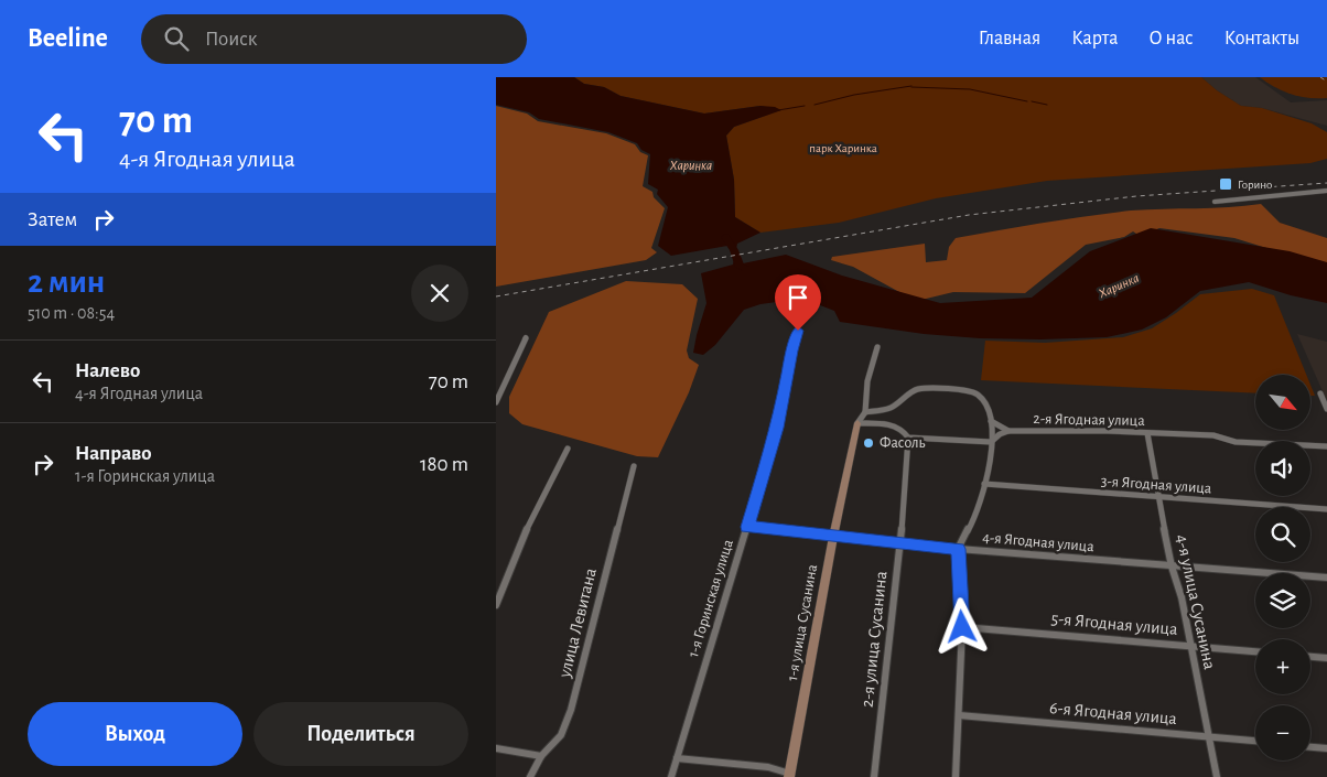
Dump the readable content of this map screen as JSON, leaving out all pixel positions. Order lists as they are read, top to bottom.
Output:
{
  "streets": {
    "street": [
      "2-я Ягодная улица",
      "3-я Ягодная улица",
      "4-я Ягодная улица",
      "1-я Горинская улица",
      "4-я улица Сусанина",
      "улица Левитана",
      "1-я улица Сусанина",
      "5-я Ягодная улица",
      "2-я улица Сусанина",
      "6-я Ягодная улица"
    ]
  },
  "crossings": [
    ["2-я Ягодная улица", "4-я улица Сусанина"],
    ["3-я Ягодная улица", "4-я улица Сусанина"],
    ["4-я Ягодная улица", "1-я Горинская улица"],
    ["4-я Ягодная улица", "4-я улица Сусанина"],
    ["4-я Ягодная улица", "1-я улица Сусанина"],
    ["4-я Ягодная улица", "2-я улица Сусанина"],
    ["4-я улица Сусанина", "5-я Ягодная улица"],
    ["4-я улица Сусанина", "6-я Ягодная улица"]
  ],
  "water": ["Харинка"],
  "parks": ["парк Харинка"],
  "places": {
    "transit": ["Горино"],
    "other": ["Фасоль"]
  },
  "north": "bottom right",
  "page": {
    "header": "Beeline",
    "search": "Поиск",
    "nav": [
      "Главная",
      "Карта",
      "О нас",
      "Контакты"
    ],
    "turn": ["70 m", "4-я Ягодная улица"],
    "then": "Затем",
    "heading": ["2 мин", "510 m · 08:54"],
    "list": [
      {
        "name": "Налево",
        "note": "4-я Ягодная улица",
        "value": "70 m"
      },
      {
        "name": "Направо",
        "note": "1-я Горинская улица",
        "value": "180 m"
      }
    ],
    "map_buttons": ["+", "−"],
    "buttons": ["Выход", "Поделиться"]
  }
}
